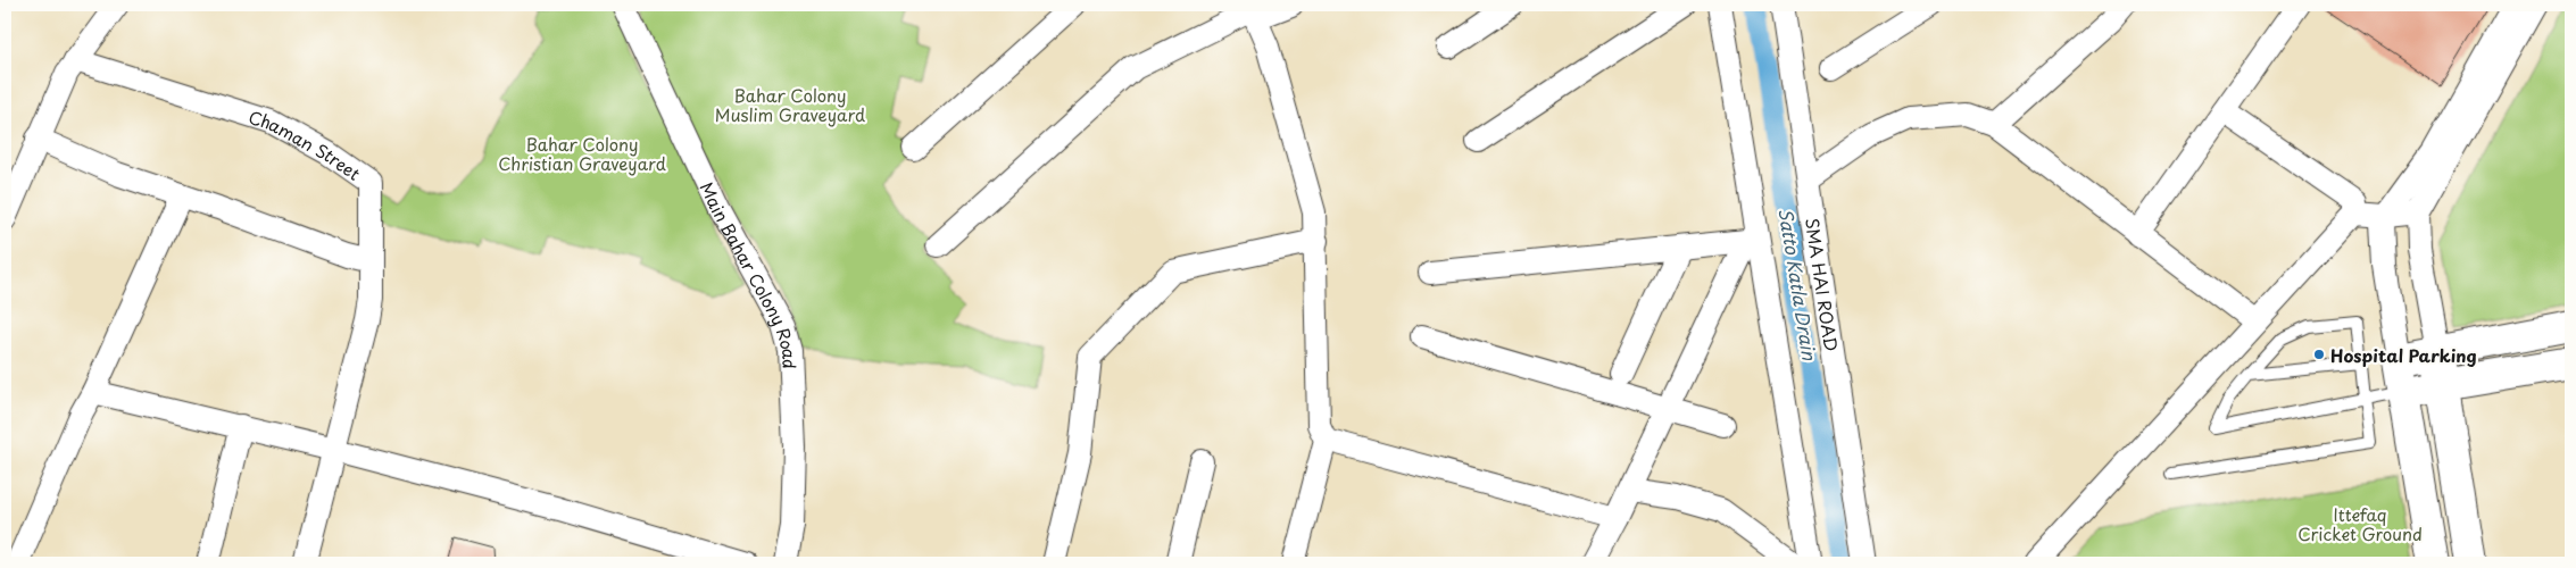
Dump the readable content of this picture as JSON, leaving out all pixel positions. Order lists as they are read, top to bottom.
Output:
{
  "streets": {
    "street": ["Chaman Street", "Main Bahar Colony Road", "SMA HAI ROAD"]
  },
  "water": ["Satto Katla Drain"],
  "parks": ["Bahar Colony Muslim Graveyard", "Bahar Colony Christian Graveyard", "Ittefaq Cricket Ground"],
  "places": ["Hospital Parking"]
}
